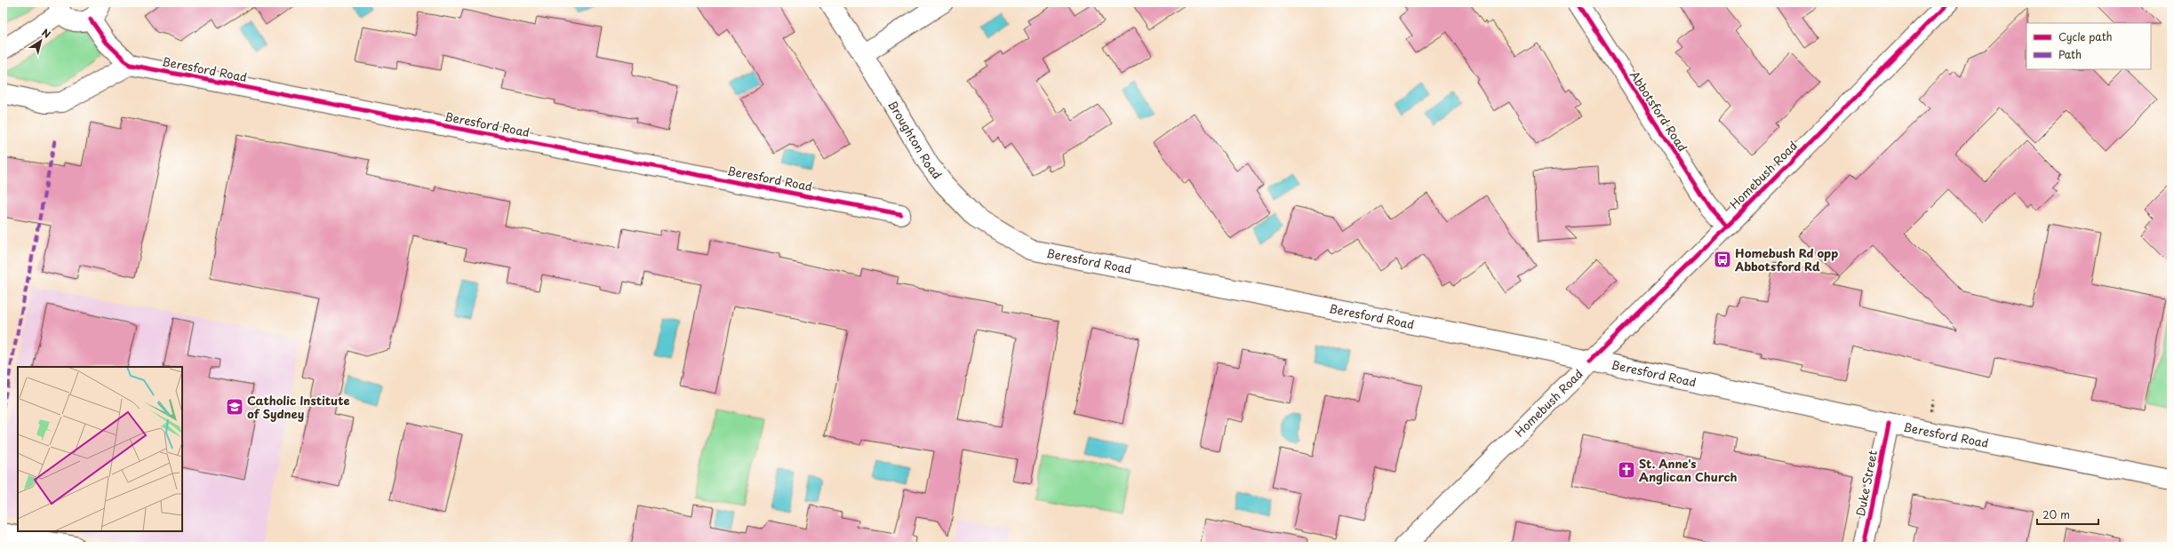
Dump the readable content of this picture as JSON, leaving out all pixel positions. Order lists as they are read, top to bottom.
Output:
{
  "streets": {
    "street": [
      "Beresford Road",
      "Abbotsford Road",
      "Broughton Road",
      "Homebush Road",
      "Duke Street"
    ]
  },
  "crossings": [
    ["Beresford Road", "Broughton Road"],
    ["Beresford Road", "Homebush Road"],
    ["Beresford Road", "Duke Street"],
    ["Abbotsford Road", "Homebush Road"]
  ],
  "places": {
    "bus stop": ["Homebush Rd opp Abbotsford Rd"],
    "school or university": ["Catholic Institute of Sydney"],
    "church": ["St. Anne's Anglican Church"]
  },
  "legend": ["Cycle path", "Path"],
  "scale_bar": "20 m",
  "north": "top right"
}
